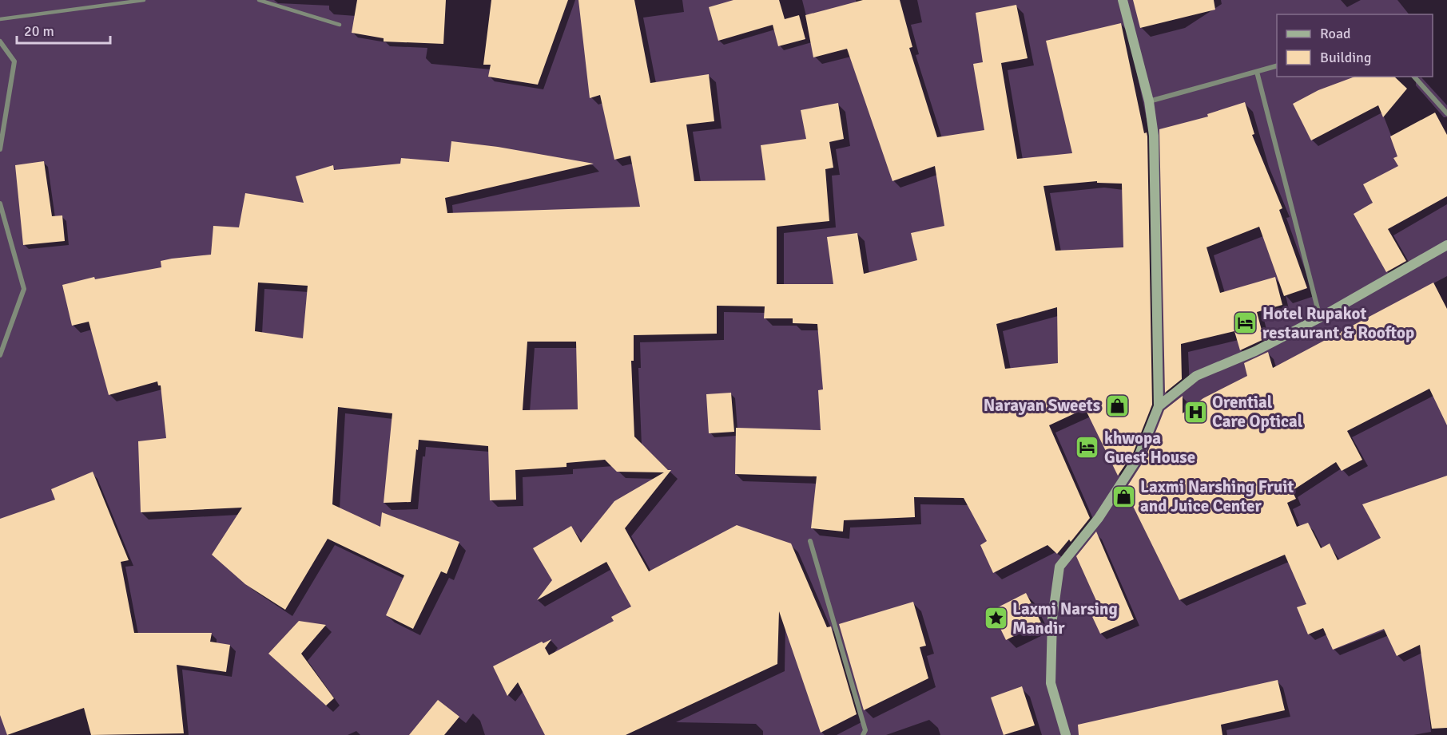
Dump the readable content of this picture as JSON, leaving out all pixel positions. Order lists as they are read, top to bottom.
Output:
{
  "places": {
    "hotel": ["Hotel Rupakot restaurant & Rooftop", "khwopa Guest House"],
    "shop": ["Narayan Sweets", "Laxmi Narshing Fruit and Juice Center"],
    "hospital": ["Orential Care Optical"],
    "place": ["Laxmi Narsing Mandir"]
  },
  "legend": ["Road", "Building"],
  "scale_bar": "20 m"
}
